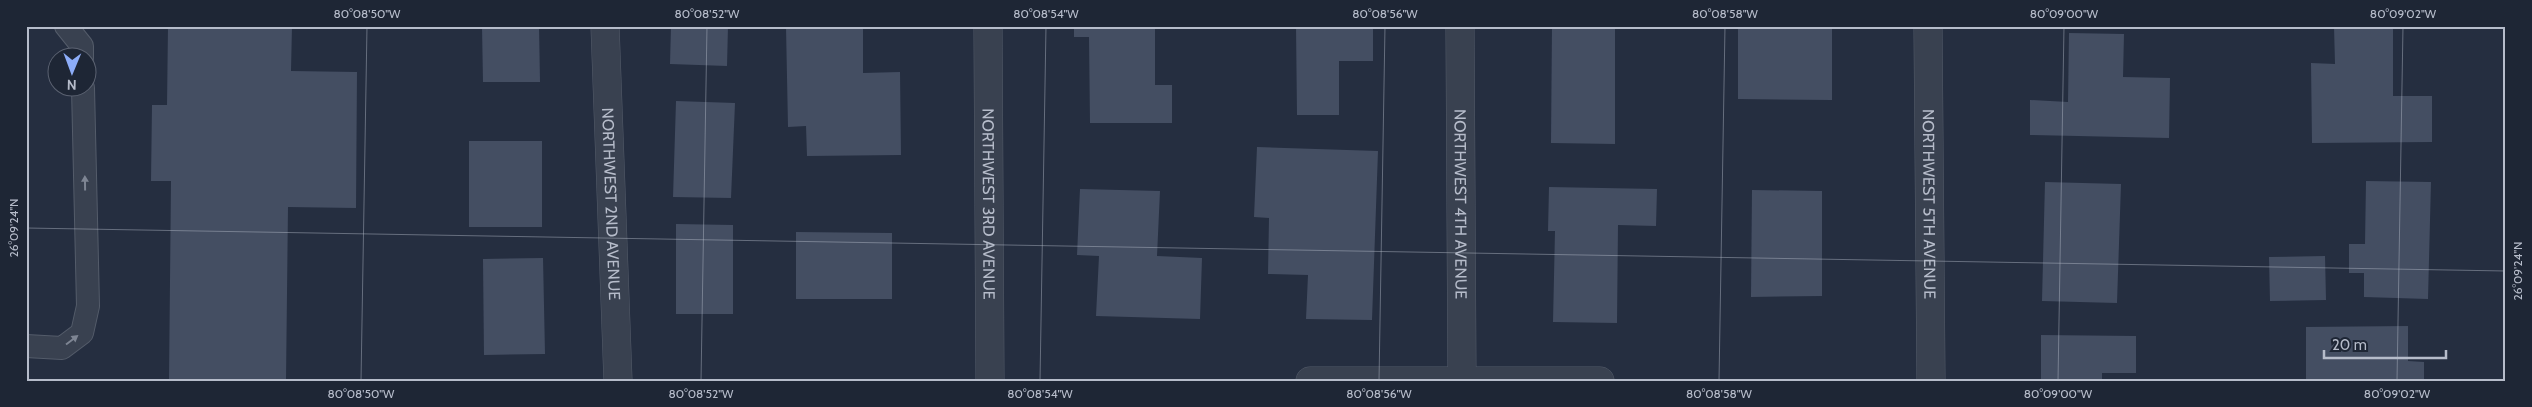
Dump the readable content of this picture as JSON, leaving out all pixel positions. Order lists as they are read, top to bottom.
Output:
{
  "streets": {
    "street": [
      "NORTHWEST 4TH AVENUE",
      "NORTHWEST 2ND AVENUE",
      "NORTHWEST 3RD AVENUE",
      "NORTHWEST 5TH AVENUE"
    ]
  },
  "scale_bar": "20 m",
  "north": "bottom",
  "coordinates": [
    "80°08'50\"W",
    "80°08'52\"W",
    "80°08'54\"W",
    "80°08'56\"W",
    "80°08'58\"W",
    "80°09'00\"W",
    "80°09'02\"W",
    "26°09'24\"N"
  ]
}
